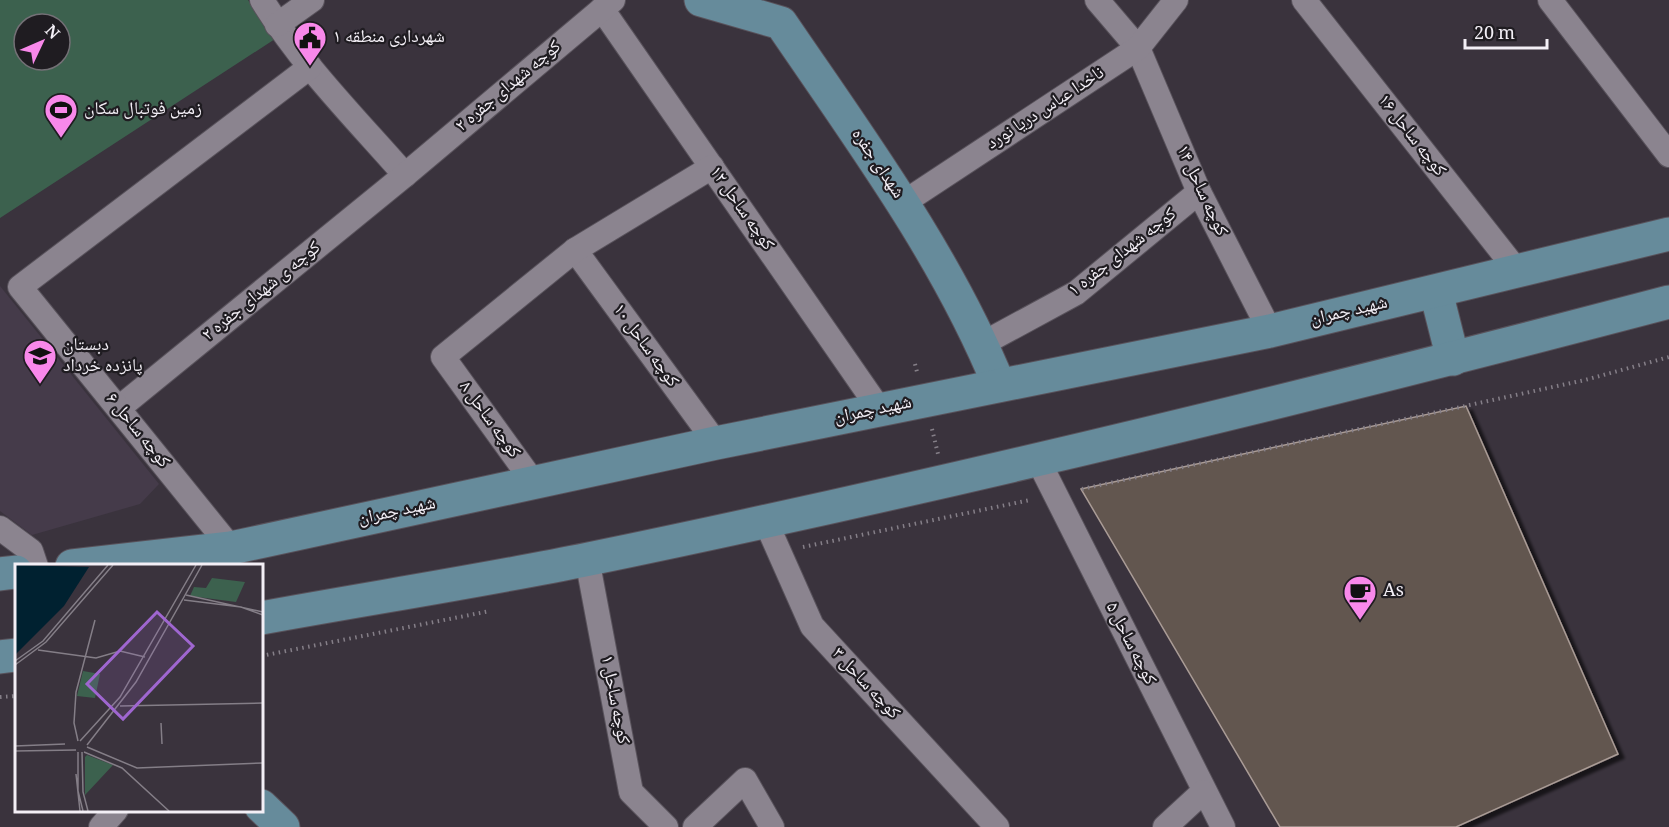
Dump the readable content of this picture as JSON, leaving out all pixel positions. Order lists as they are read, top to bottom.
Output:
{
  "streets": {
    "street": [
      "کوچه شهدای جفره ۲",
      "ناخدا عباس دریا نورد",
      "کوچه ساحل ۱۶",
      "شهدای جفره",
      "کوچه ساحل ۱۴",
      "کوچه ساحل ۱۲",
      "کوچه شهدای جفره ۱",
      "کوچه ی شهدای جفره ۲",
      "شهید چمران",
      "کوچه ساحل ۱۰",
      "کوچه ساحل ۸",
      "کوچه ساحل ۶",
      "کوچه ساحل ۵",
      "کوچه ساحل ۳",
      "کوچه ساحل ۱"
    ]
  },
  "crossings": [
    ["کوچه شهدای جفره ۲", "کوچه ساحل ۱۲"],
    ["کوچه شهدای جفره ۲", "کوچه ی شهدای جفره ۲"],
    ["ناخدا عباس دریا نورد", "شهدای جفره"],
    ["ناخدا عباس دریا نورد", "کوچه ساحل ۱۴"],
    ["کوچه ساحل ۱۶", "شهید چمران"],
    ["شهدای جفره", "کوچه شهدای جفره ۱"],
    ["شهدای جفره", "شهید چمران"],
    ["کوچه ساحل ۱۴", "کوچه شهدای جفره ۱"],
    ["کوچه ساحل ۱۴", "شهید چمران"],
    ["کوچه ساحل ۱۲", "شهید چمران"],
    ["کوچه ی شهدای جفره ۲", "کوچه ساحل ۶"],
    ["شهید چمران", "کوچه ساحل ۱۰"],
    ["شهید چمران", "کوچه ساحل ۸"],
    ["شهید چمران", "کوچه ساحل ۶"],
    ["کوچه ساحل ۱۰", "کوچه ساحل ۸"]
  ],
  "places": {
    "public building": ["شهرداری منطقه ١"],
    "sports": ["زمین فوتبال سکان"],
    "school or university": ["دبستان پانزده خرداد"],
    "cafe": ["As"]
  },
  "scale_bar": "20 m",
  "north": "top right"
}
